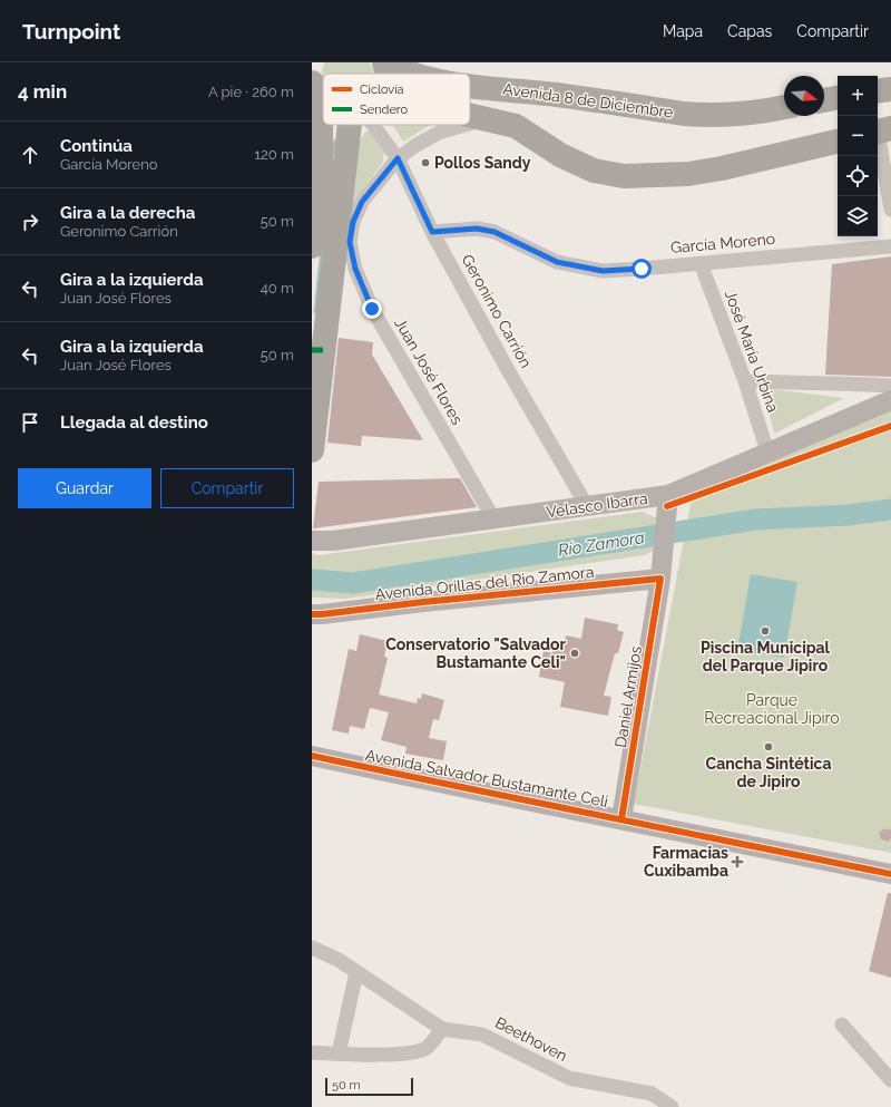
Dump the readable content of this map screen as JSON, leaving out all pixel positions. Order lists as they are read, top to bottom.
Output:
{
  "streets": {
    "highway": ["Avenida 8 de Diciembre"],
    "main road": [
      "Velasco Ibarra",
      "Avenida Orillas del Rio Zamora",
      "Daniel Armijos",
      "Avenida Salvador Bustamante Celi"
    ],
    "street": [
      "García Moreno",
      "Geronimo Carrión",
      "José María Urbina",
      "Juan José Flores",
      "Beethoven"
    ]
  },
  "crossings": [
    ["García Moreno", "Geronimo Carrión"],
    ["García Moreno", "José María Urbina"],
    ["Geronimo Carrión", "Juan José Flores"],
    ["Geronimo Carrión", "Velasco Ibarra"],
    ["José María Urbina", "Velasco Ibarra"],
    ["Juan José Flores", "Velasco Ibarra"],
    ["Velasco Ibarra", "Daniel Armijos"],
    ["Avenida Orillas del Rio Zamora", "Daniel Armijos"],
    ["Daniel Armijos", "Avenida Salvador Bustamante Celi"]
  ],
  "water": ["Río Zamora"],
  "parks": ["Parque Recreacional Jipiro"],
  "places": {
    "other": [
      "Pollos Sandy",
      "Piscina Municipal del Parque Jipiro",
      "Conservatorio \"Salvador Bustamante Celi\"",
      "Cancha Sintética de Jipiro"
    ],
    "health": ["Farmacias Cuxibamba"]
  },
  "legend": ["Ciclovía", "Sendero"],
  "scale_bar": "50 m",
  "north": "right",
  "page": {
    "header": "Turnpoint",
    "nav": ["Mapa", "Capas", "Compartir"],
    "heading": ["4 min", "A pie · 260 m"],
    "map_buttons": ["+", "−"],
    "list": [
      ["Continúa", "García Moreno", "120 m"],
      ["Gira a la derecha", "Geronimo Carrión", "50 m"],
      ["Gira a la izquierda", "Juan José Flores", "40 m"],
      ["Gira a la izquierda", "Juan José Flores", "50 m"],
      "Llegada al destino"
    ],
    "buttons": ["Guardar", "Compartir"],
    "scale": "50 m"
  }
}
